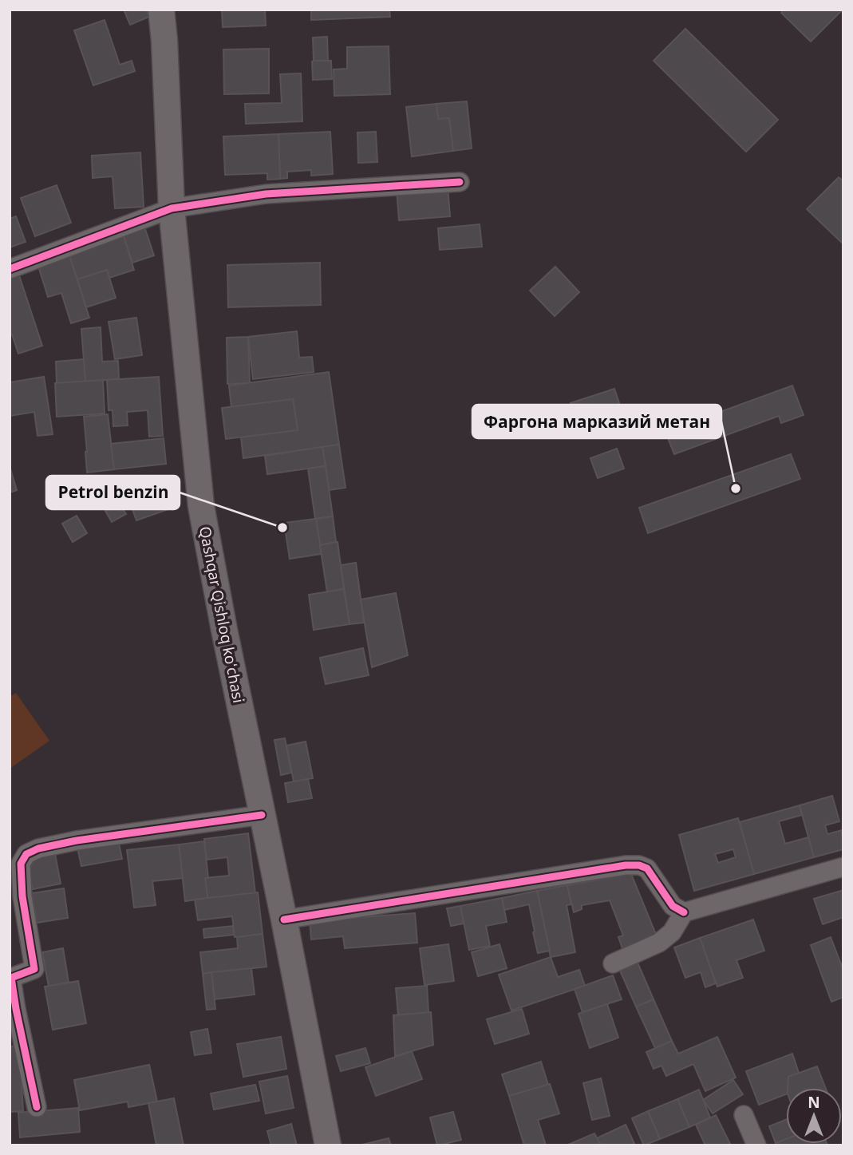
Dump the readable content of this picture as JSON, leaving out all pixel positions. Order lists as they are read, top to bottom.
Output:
{
  "streets": {
    "main road": ["Qashqar Qishloq koʻchasi"]
  },
  "places": ["Фаргона марказий метан", "Petrol benzin"],
  "north": "top"
}
